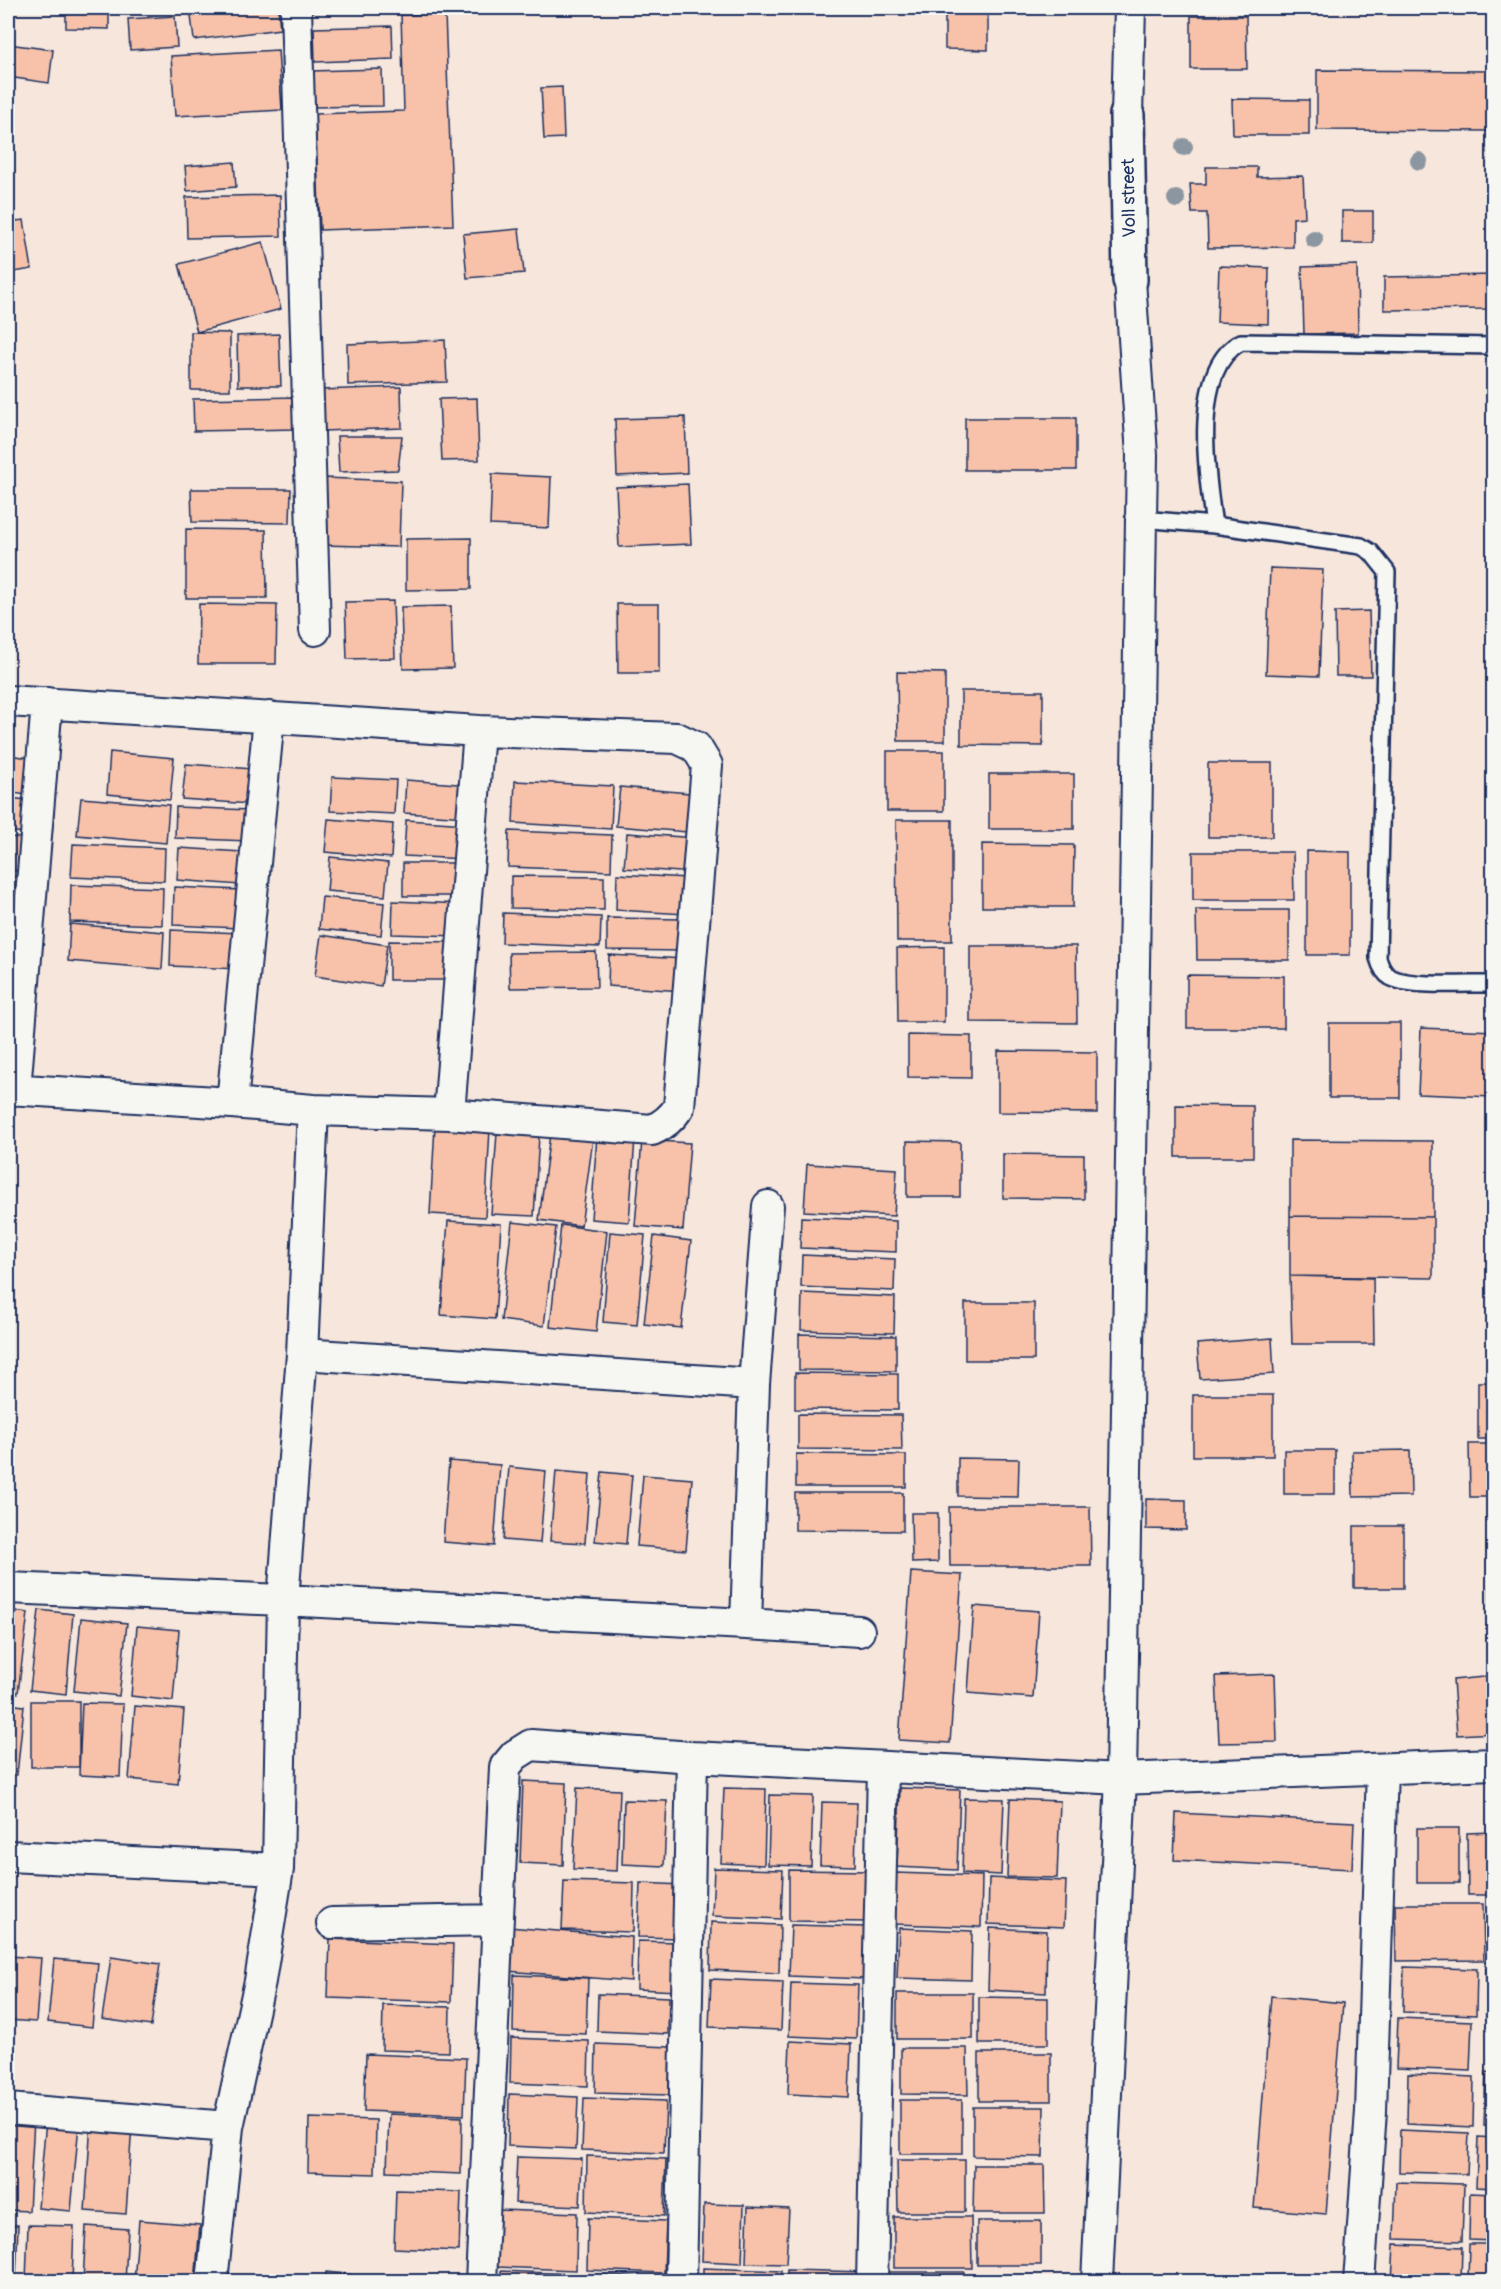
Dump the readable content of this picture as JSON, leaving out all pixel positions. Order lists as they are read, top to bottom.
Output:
{
  "streets": {
    "street": ["Voll street"]
  }
}
